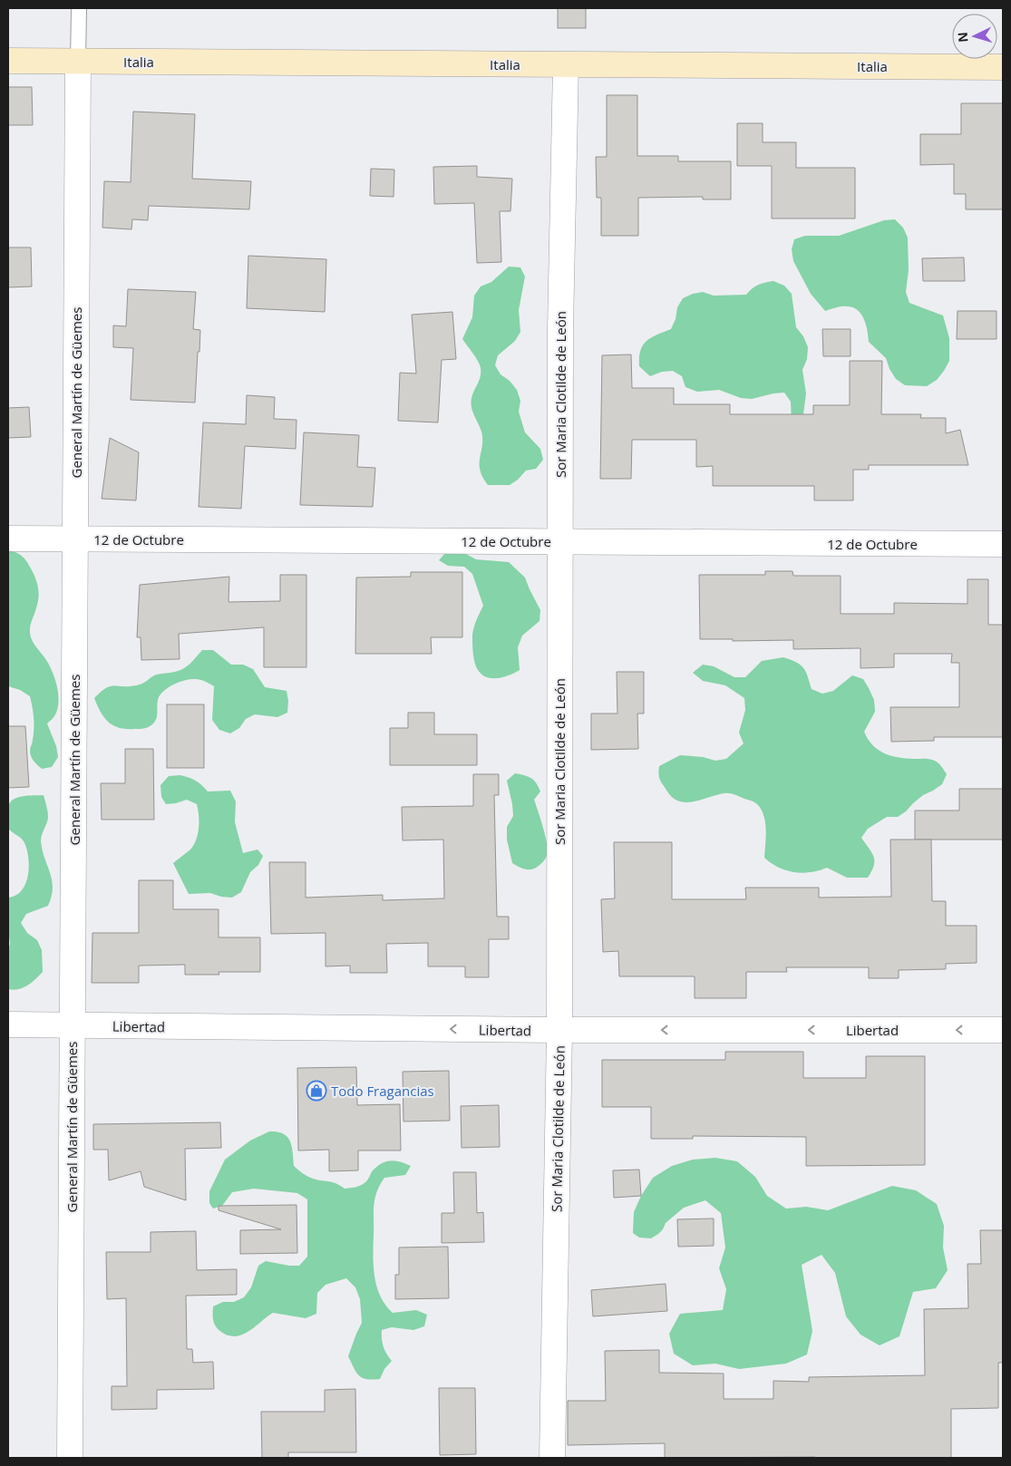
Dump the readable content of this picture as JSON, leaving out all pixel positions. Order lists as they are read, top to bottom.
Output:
{
  "streets": {
    "street": [
      "Italia",
      "General Martín de Güemes",
      "Sor Maria Clotilde de León",
      "12 de Octubre",
      "Libertad"
    ]
  },
  "crossings": [
    ["Italia", "General Martín de Güemes"],
    ["Italia", "Sor Maria Clotilde de León"],
    ["General Martín de Güemes", "12 de Octubre"],
    ["General Martín de Güemes", "Libertad"],
    ["Sor Maria Clotilde de León", "12 de Octubre"],
    ["Sor Maria Clotilde de León", "Libertad"]
  ],
  "one_way": ["Libertad"],
  "places": {
    "shop": ["Todo Fragancias"]
  },
  "north": "left"
}
